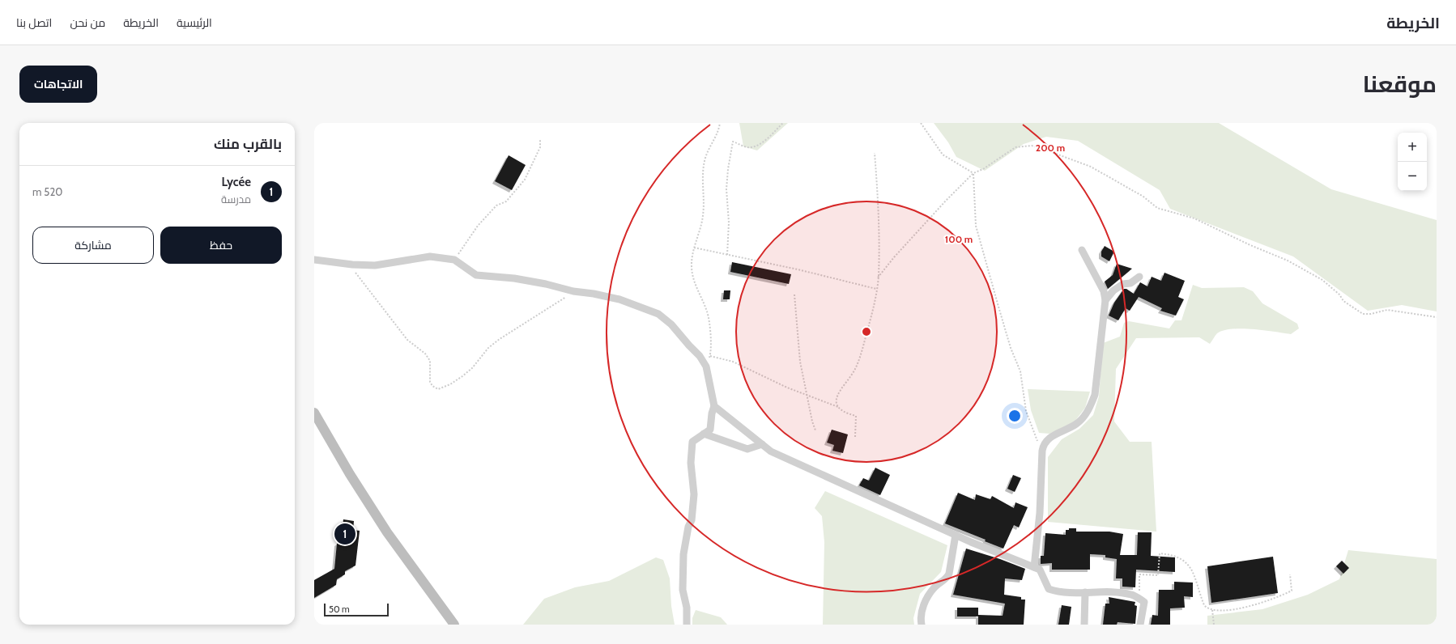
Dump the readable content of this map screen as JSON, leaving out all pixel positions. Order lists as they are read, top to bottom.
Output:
{
  "scale_bar": "50 m",
  "page": {
    "header": "الخريطة",
    "nav": [
      "الرئيسية",
      "الخريطة",
      "من نحن",
      "اتصل بنا"
    ],
    "title": "موقعنا",
    "buttons": [
      "الاتجاهات",
      ["حفظ", "مشاركة"]
    ],
    "heading": "بالقرب منك",
    "map_buttons": ["+", "−"],
    "list": [
      {
        "mark": "1",
        "name": "Lycée",
        "note": "مدرسة",
        "value": "520 m"
      }
    ],
    "pins": "1",
    "scale": "50 m"
  },
  "rings": ["200 m", "100 m"]
}
